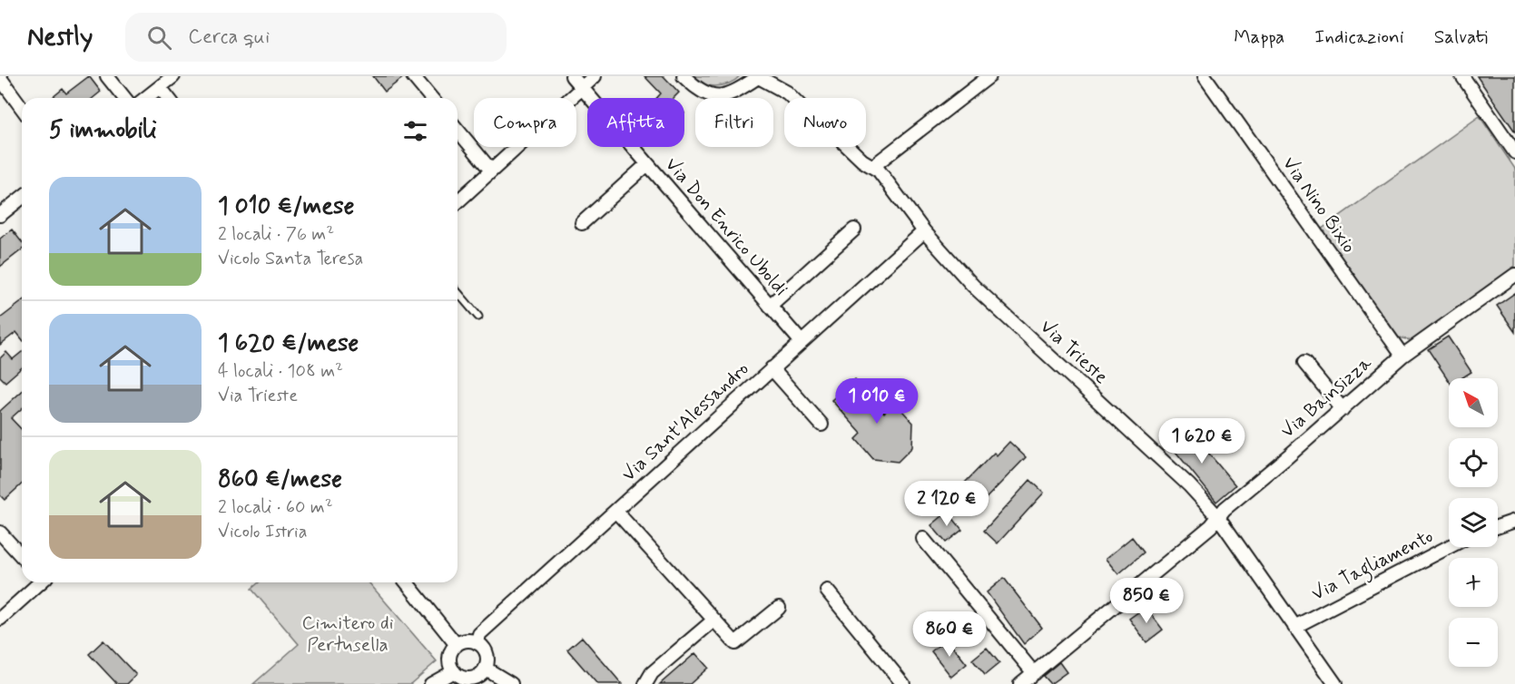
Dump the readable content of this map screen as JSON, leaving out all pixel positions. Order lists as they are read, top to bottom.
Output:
{
  "streets": {
    "street": [
      "Via Nino Bixio",
      "Via Don Enrico Uboldi",
      "Via Trieste",
      "Via Bainsizza",
      "Via Sant'Alessandro",
      "Via Tagliamento"
    ]
  },
  "crossings": [
    ["Via Nino Bixio", "Via Bainsizza"],
    ["Via Don Enrico Uboldi", "Via Sant'Alessandro"],
    ["Via Trieste", "Via Bainsizza"],
    ["Via Trieste", "Via Sant'Alessandro"],
    ["Via Trieste", "Via Tagliamento"]
  ],
  "parks": ["Cimitero di Pertusella"],
  "north": "top left",
  "page": {
    "header": "Nestly",
    "search": "Cerca qui",
    "nav": ["Mappa", "Indicazioni", "Salvati"],
    "chip": [
      "Compra",
      "Affitta",
      "Filtri",
      "Nuovo"
    ],
    "heading": "5 immobili",
    "list": [
      {
        "name": "1 010 €/mese",
        "note": "2 locali · 76 m² · Vicolo Santa Teresa"
      },
      {
        "name": "1 620 €/mese",
        "note": "4 locali · 108 m² · Via Trieste"
      },
      {
        "name": "860 €/mese",
        "note": "2 locali · 60 m² · Vicolo Istria"
      }
    ],
    "map_buttons": ["+", "−"],
    "price": [
      "1 010 €",
      "1 620 €",
      "2 120 €",
      "850 €",
      "860 €"
    ]
  }
}
